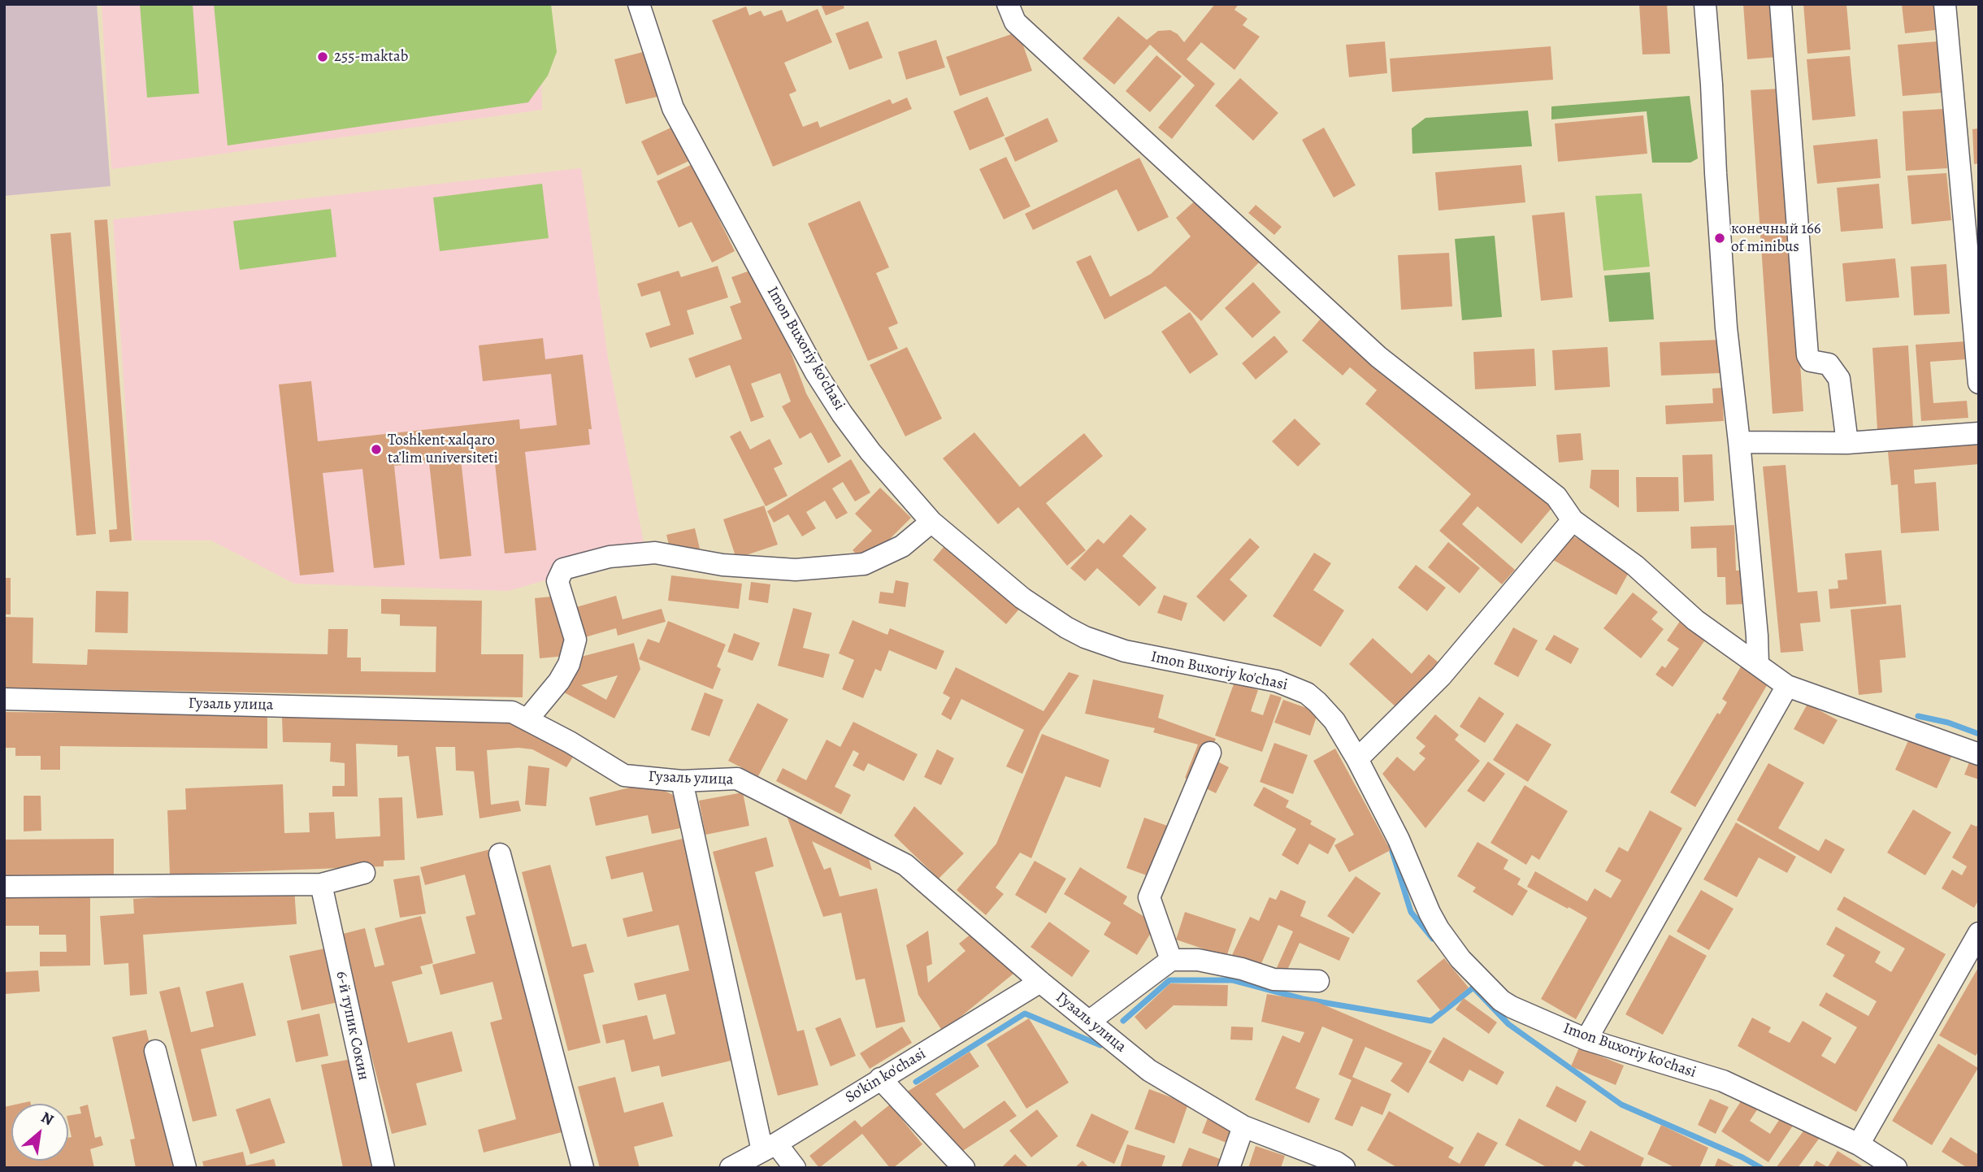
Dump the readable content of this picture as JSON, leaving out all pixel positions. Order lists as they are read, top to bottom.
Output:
{
  "streets": {
    "street": [
      "Imon Buxoriy ko'chasi",
      "Гузаль улица",
      "6-й тупик Сокин",
      "So'kin ko'chasi"
    ]
  },
  "crossings": [
    ["Гузаль улица", "So'kin ko'chasi"]
  ],
  "places": ["255-maktab", "конечный 166 of minibus", "Toshkent xalqaro ta’lim universiteti"],
  "north": "top right"
}
